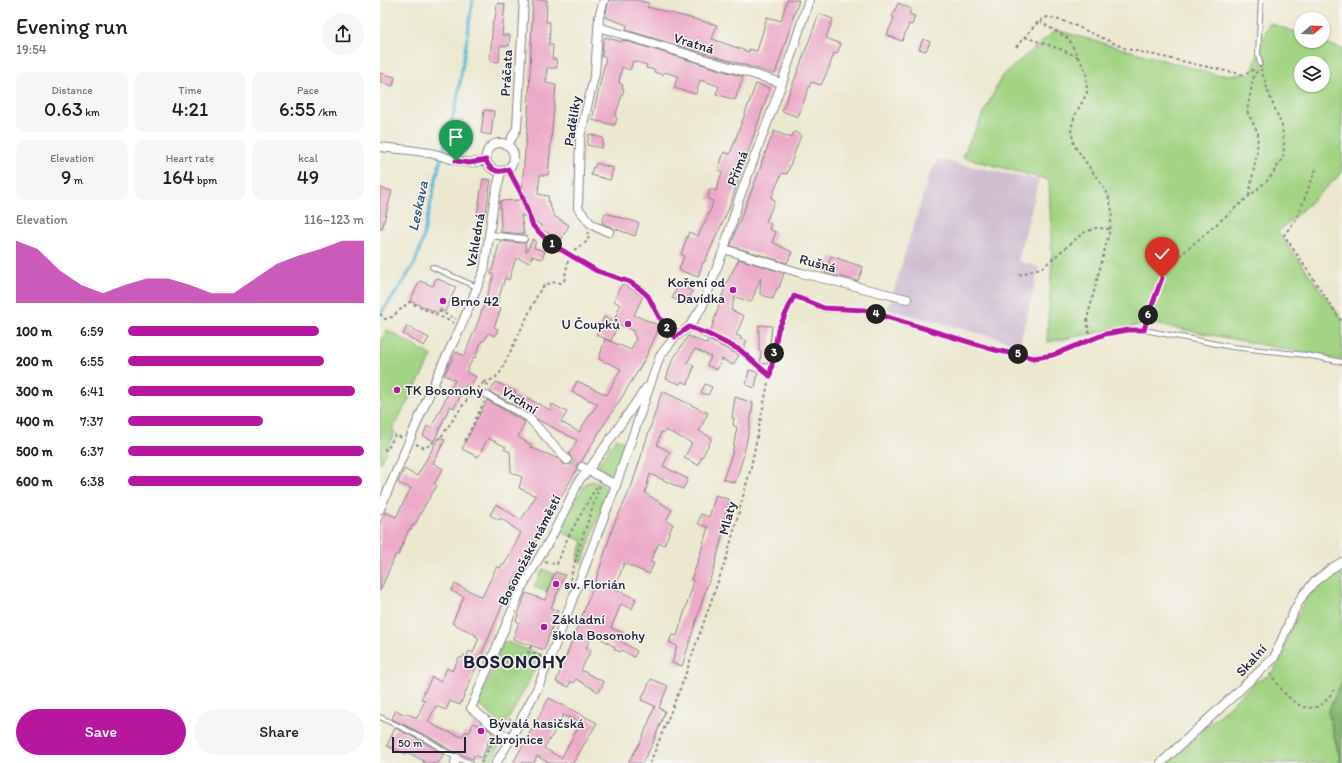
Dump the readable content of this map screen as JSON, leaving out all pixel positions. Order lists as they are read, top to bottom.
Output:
{
  "streets": {
    "street": [
      "Vratná",
      "Práčata",
      "Padělíky",
      "Přímá",
      "Vzhledná",
      "Rušná",
      "Vrchní",
      "Bosonožské náměstí",
      "Skalní"
    ],
    "path": ["Mlaty"]
  },
  "crossings": [
    ["Vratná", "Padělíky"],
    ["Vratná", "Přímá"],
    ["Práčata", "Vzhledná"],
    ["Přímá", "Rušná"],
    ["Přímá", "Bosonožské náměstí"]
  ],
  "districts": ["BOSONOHY"],
  "water": ["Leskava"],
  "places": [
    "Koření od Davídka",
    "Brno 42",
    "U Čoupků",
    "TK Bosonohy",
    "sv. Florián",
    "Základní škola Bosonohy",
    "Bývalá hasičská zbrojnice"
  ],
  "scale_bar": "50 m",
  "north": "right",
  "page": {
    "heading": ["Evening run", "19:54"],
    "stats": [
      ["Distance", "0.63 km"],
      ["Time", "4:21"],
      ["Pace", "6:55 /km"],
      ["Elevation", "9 m"],
      ["Heart rate", "164 bpm"],
      ["kcal", "49"]
    ],
    "chart": ["Elevation", "116–123 m"],
    "pins": [
      "1",
      "4",
      "6",
      "2",
      "3",
      "5"
    ],
    "list": [
      {
        "name": "100 m",
        "note": "6:59"
      },
      {
        "name": "200 m",
        "note": "6:55"
      },
      {
        "name": "300 m",
        "note": "6:41"
      },
      {
        "name": "400 m",
        "note": "7:37"
      },
      {
        "name": "500 m",
        "note": "6:37"
      },
      {
        "name": "600 m",
        "note": "6:38"
      }
    ],
    "buttons": ["Save", "Share"],
    "scale": "50 m"
  }
}
